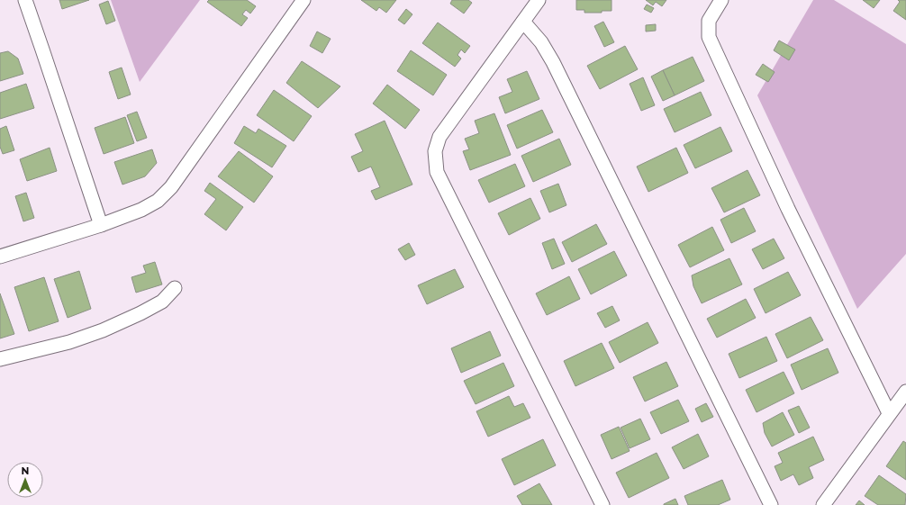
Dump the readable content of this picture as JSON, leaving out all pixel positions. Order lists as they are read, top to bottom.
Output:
{
  "north": "top"
}
